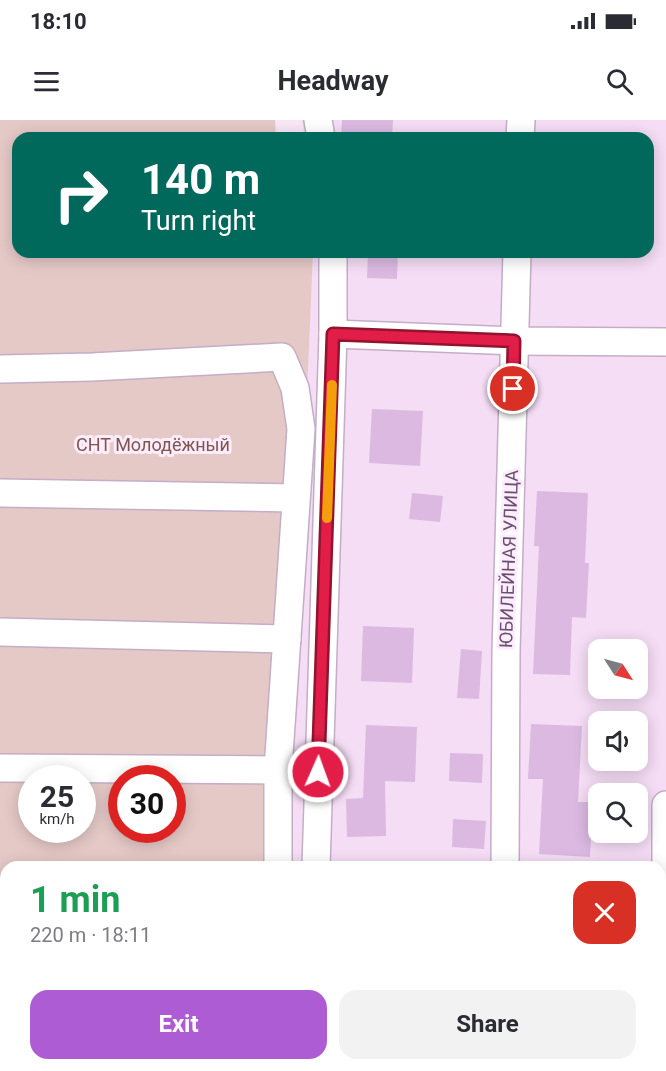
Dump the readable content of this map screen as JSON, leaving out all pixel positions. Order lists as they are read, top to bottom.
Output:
{
  "streets": {
    "street": ["ЮБИЛЕЙНАЯ УЛИЦА"]
  },
  "parks": ["СНТ Молодёжный"],
  "north": "bottom right",
  "page": {
    "status": "18:10",
    "header": "Headway",
    "turn": ["140 m", "Turn right"],
    "speed": "25 km/h",
    "limit": "30",
    "heading": ["1 min", "220 m · 18:11"],
    "buttons": ["Exit", "Share"]
  }
}
